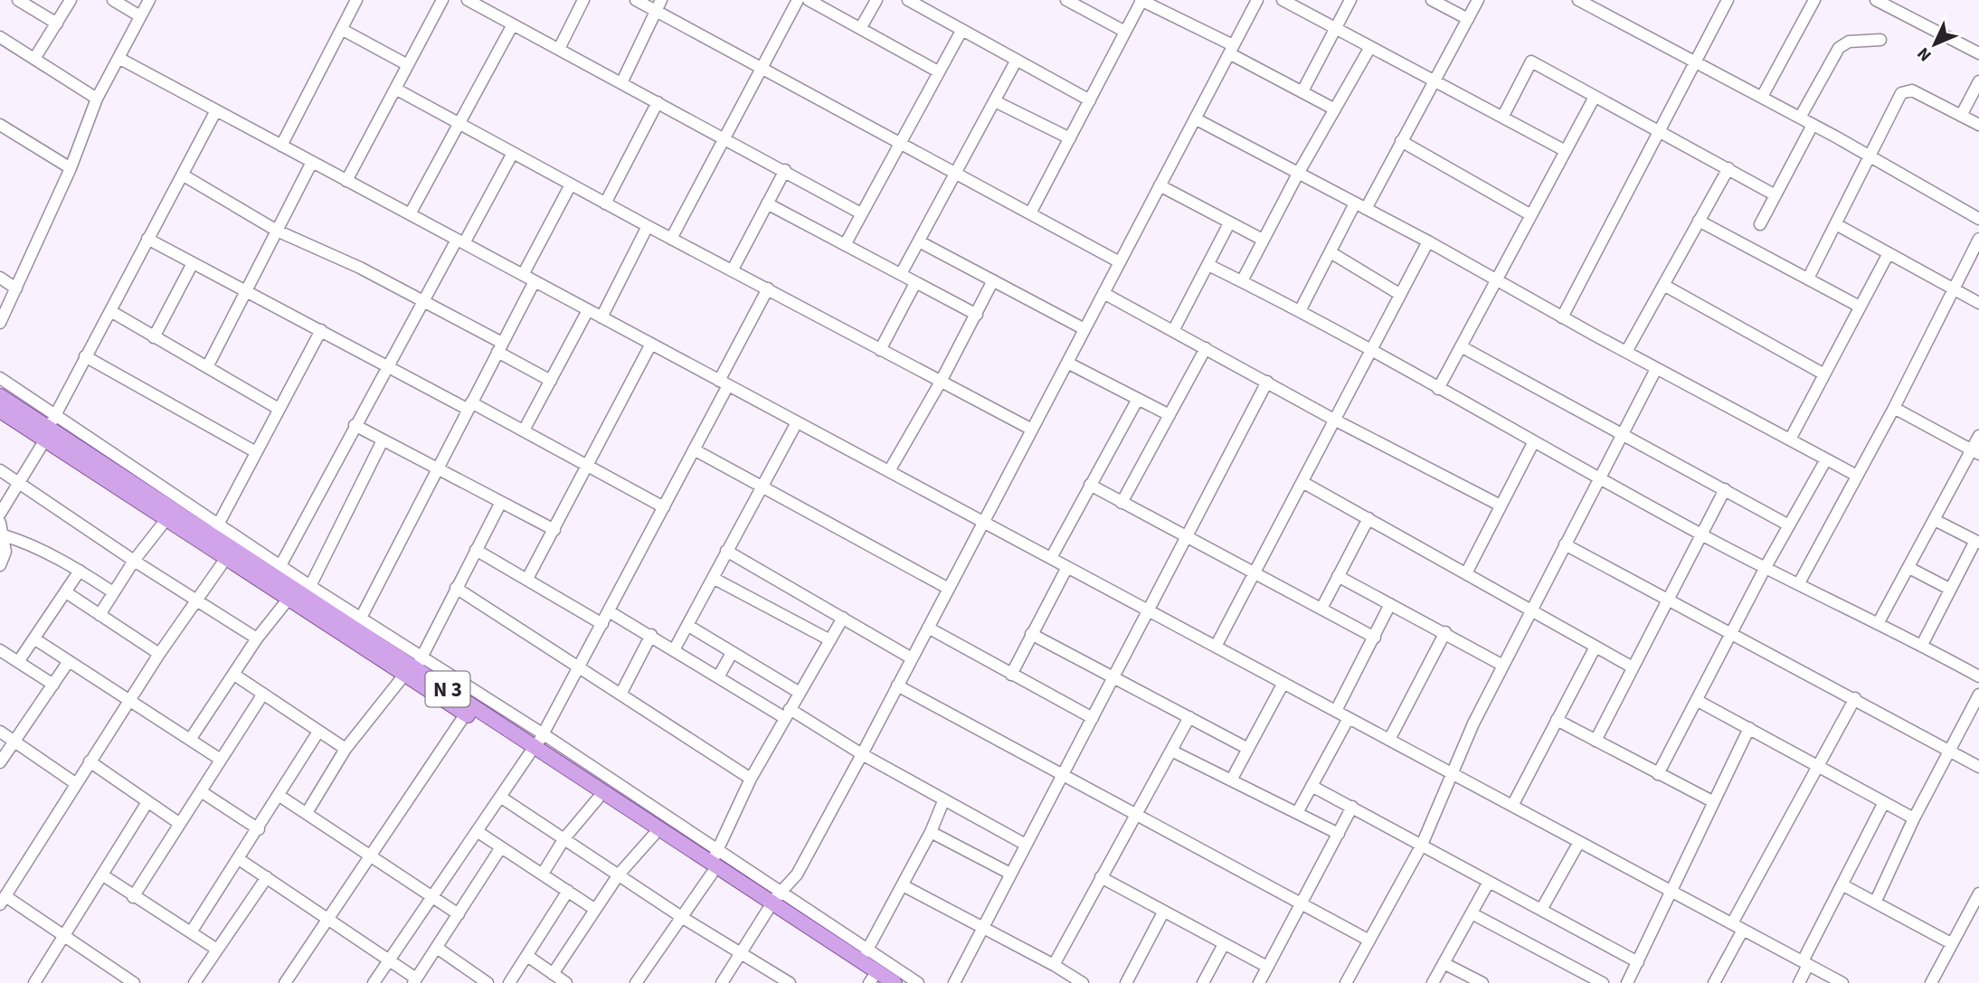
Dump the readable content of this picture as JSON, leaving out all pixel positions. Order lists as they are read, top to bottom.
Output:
{
  "streets": {
    "main road": ["N 3"]
  },
  "north": "bottom left"
}
